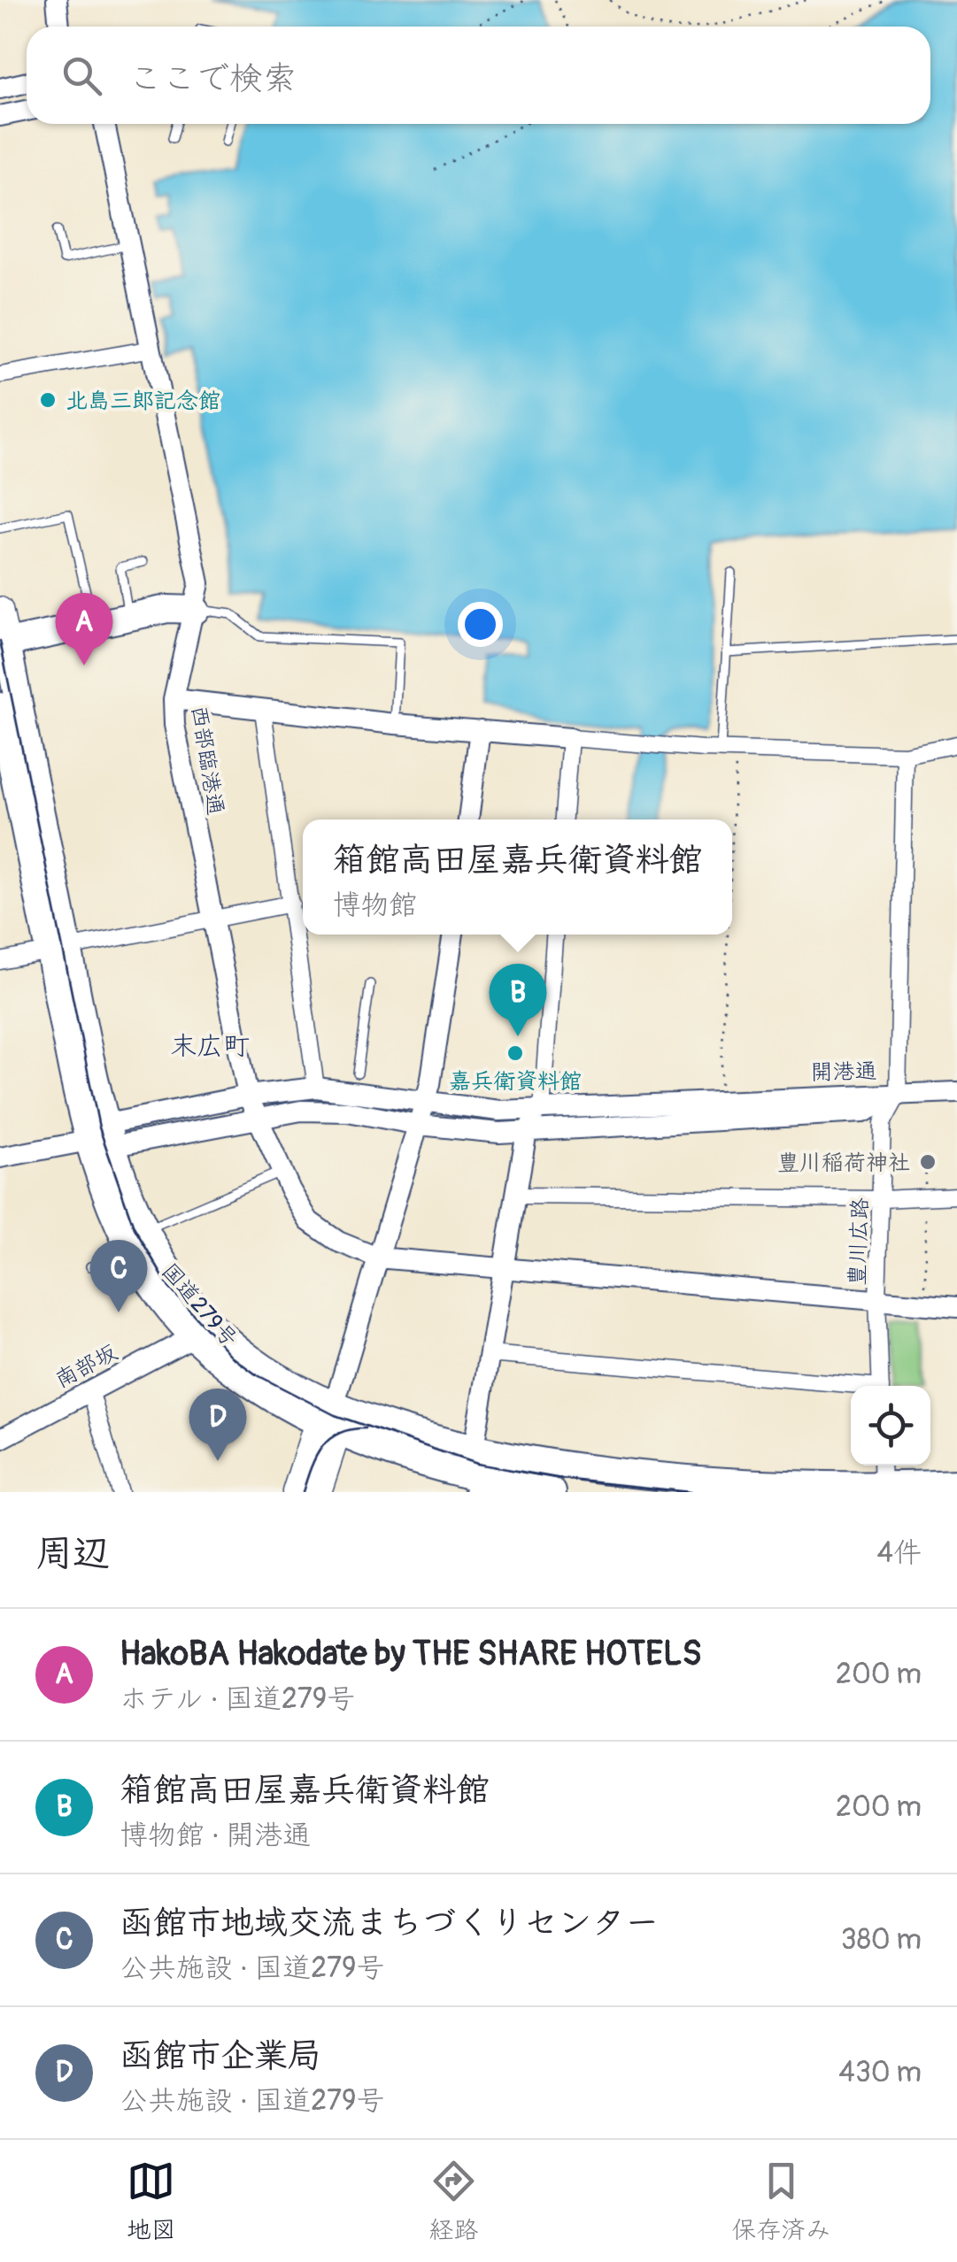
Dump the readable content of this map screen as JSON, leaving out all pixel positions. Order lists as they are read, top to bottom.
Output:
{
  "streets": {
    "highway": ["国道279号"],
    "street": [
      "西部臨港通",
      "開港通",
      "豊川広路",
      "南部坂"
    ]
  },
  "crossings": [
    ["西部臨港通", "開港通"],
    ["開港通", "豊川広路"],
    ["開港通", "国道279号"],
    ["国道279号", "南部坂"]
  ],
  "districts": ["末広町"],
  "places": ["北島三郎記念館", "嘉兵衛資料館", "豊川稲荷神社"],
  "page": {
    "search": "ここで検索",
    "pins": [
      "A",
      "B",
      "C",
      "D"
    ],
    "popup": ["箱館高田屋嘉兵衛資料館", "博物館"],
    "heading": ["周辺", "4件"],
    "list": [
      {
        "mark": "A",
        "name": "HakoBA Hakodate by THE SHARE HOTELS",
        "note": "ホテル · 国道279号",
        "value": "200 m"
      },
      {
        "mark": "B",
        "name": "箱館高田屋嘉兵衛資料館",
        "note": "博物館 · 開港通",
        "value": "200 m"
      },
      {
        "mark": "C",
        "name": "函館市地域交流まちづくりセンター",
        "note": "公共施設 · 国道279号",
        "value": "380 m"
      },
      {
        "mark": "D",
        "name": "函館市企業局",
        "note": "公共施設 · 国道279号",
        "value": "430 m"
      }
    ],
    "nav": ["地図", "経路", "保存済み"]
  }
}
